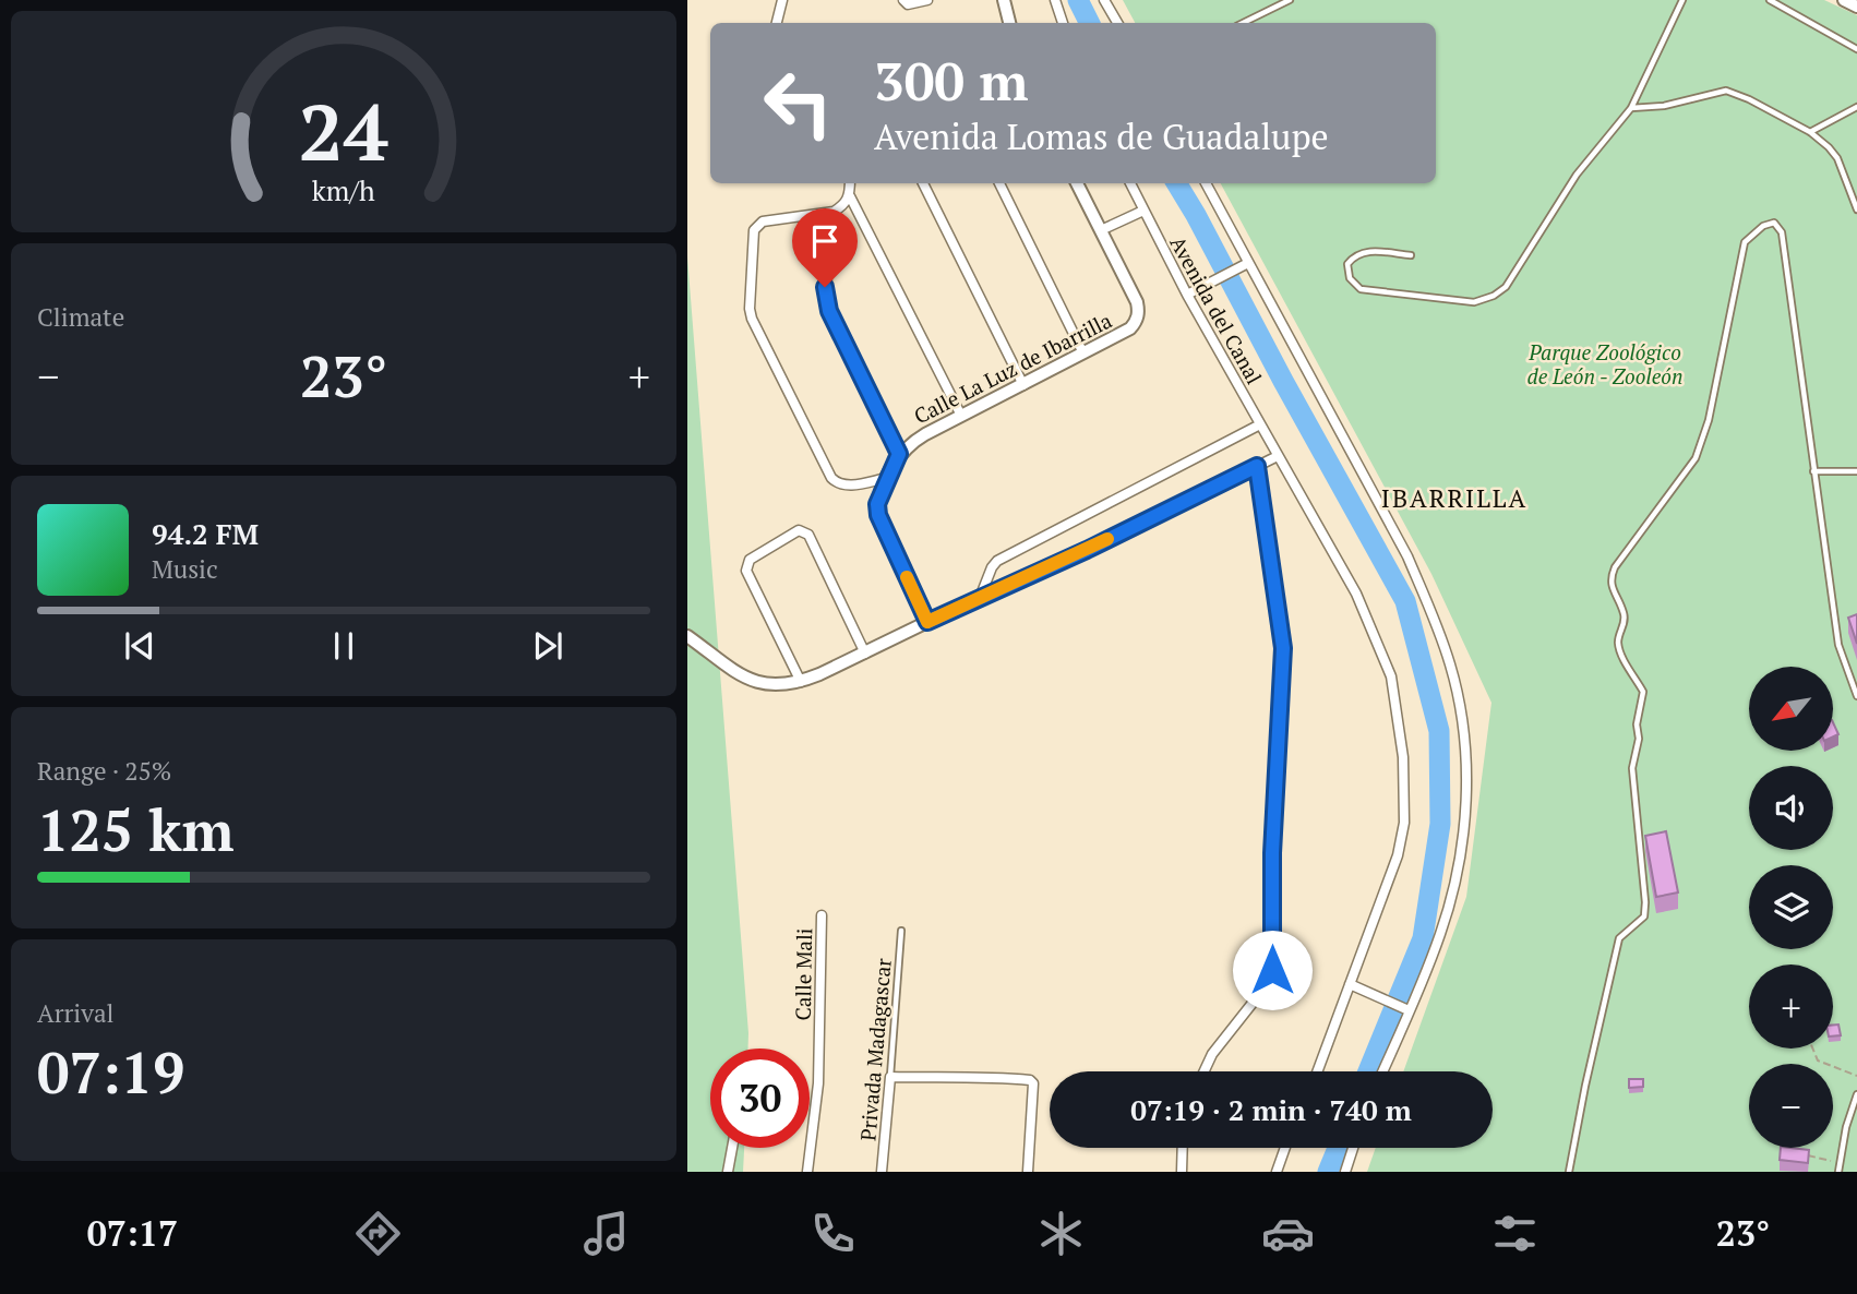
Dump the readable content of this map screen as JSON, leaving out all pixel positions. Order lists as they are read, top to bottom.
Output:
{
  "streets": {
    "street": [
      "Avenida del Canal",
      "Calle La Luz de Ibarrilla",
      "Calle Mali",
      "Privada Madagascar"
    ]
  },
  "districts": ["IBARRILLA"],
  "parks": ["Parque Zoológico de León - Zooleón"],
  "north": "bottom left",
  "page": {
    "turn": ["300 m", "Avenida Lomas de Guadalupe"],
    "tile": [
      "Climate",
      ["Range · 25%", "125 km"],
      ["Arrival", "07:19"]
    ],
    "heat": ["−", "23°", "+"],
    "song": ["94.2 FM", "Music"],
    "map_buttons": ["+", "−"],
    "limit": "30",
    "trip": "07:19 · 2 min · 740 m",
    "tabs": ["07:17", "23°"],
    "gauge": ["24", "km/h"]
  }
}
